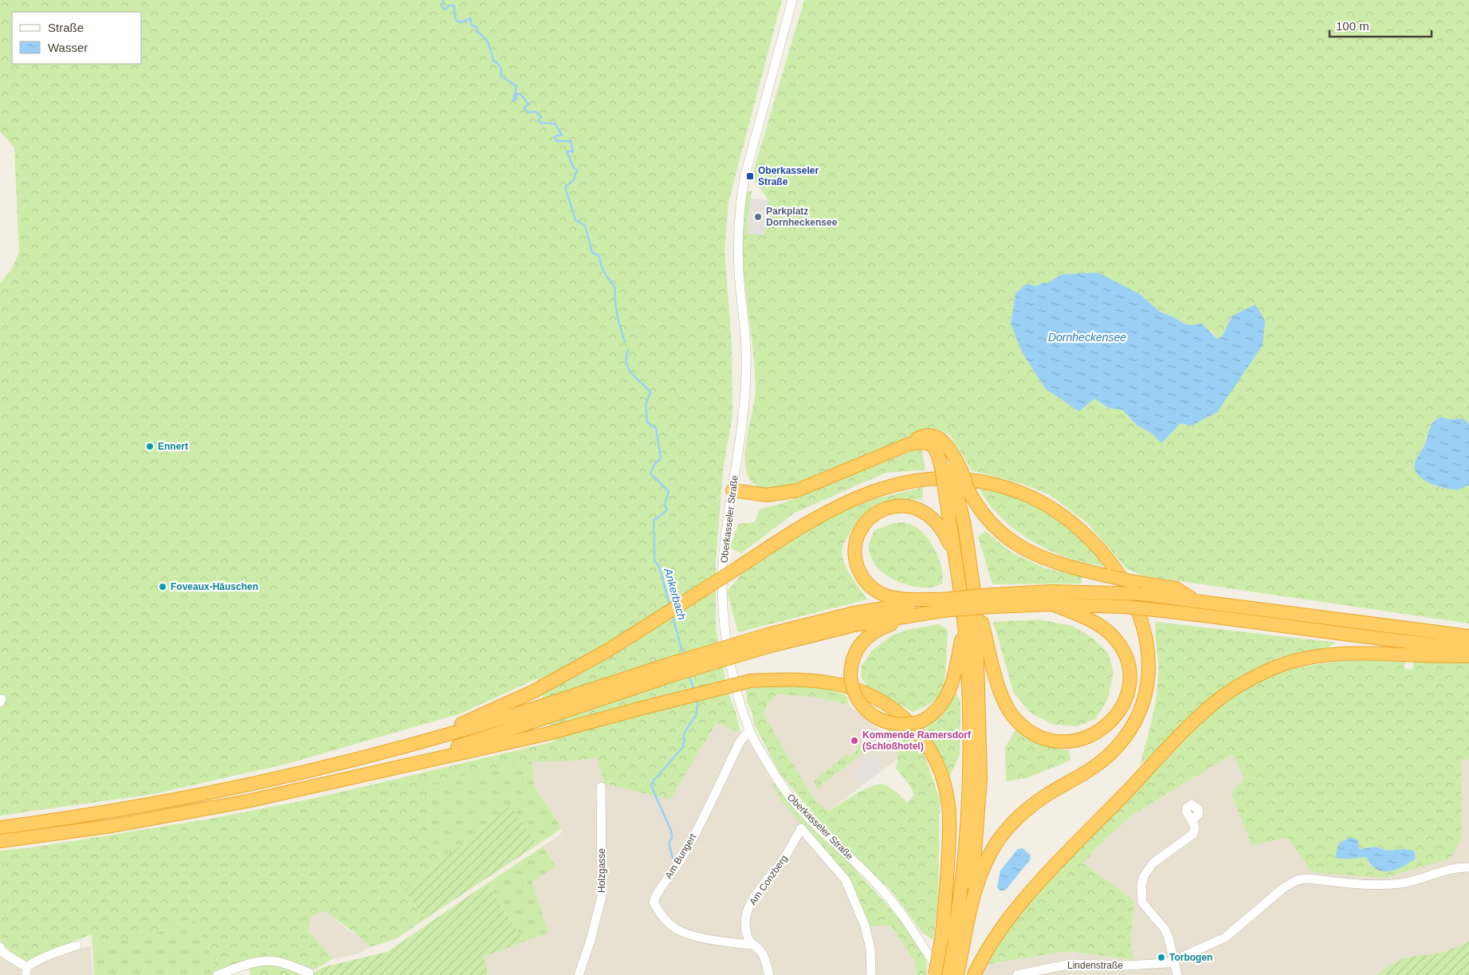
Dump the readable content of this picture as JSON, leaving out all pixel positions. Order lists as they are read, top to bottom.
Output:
{
  "streets": {
    "street": [
      "Oberkasseler Straße",
      "Am Bungert",
      "Holzgasse",
      "Am Conzberg",
      "Lindenstraße"
    ]
  },
  "crossings": [
    ["Oberkasseler Straße", "Am Bungert"],
    ["Am Bungert", "Am Conzberg"]
  ],
  "water": ["Dornheckensee", "Ankerbach"],
  "places": {
    "transit": ["Oberkasseler Straße"],
    "other": [
      "Parkplatz Dornheckensee",
      "Ennert",
      "Foveaux-Häuschen",
      "Kommende Ramersdorf (Schloßhotel)",
      "Torbogen"
    ]
  },
  "legend": ["Straße", "Wasser"],
  "scale_bar": "100 m"
}
